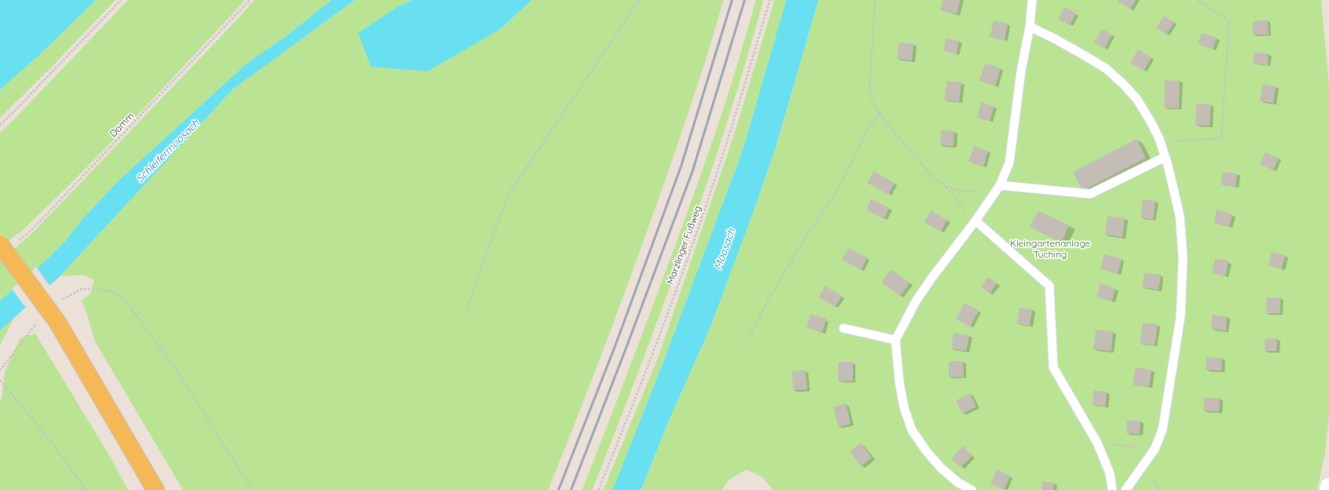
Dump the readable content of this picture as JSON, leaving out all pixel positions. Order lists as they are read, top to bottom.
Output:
{
  "streets": {
    "path": ["Damm", "Marzlinger Fußweg"]
  },
  "water": ["Schleifermoosach", "Moosach"],
  "parks": ["Kleingartenanlage Tuching"]
}
